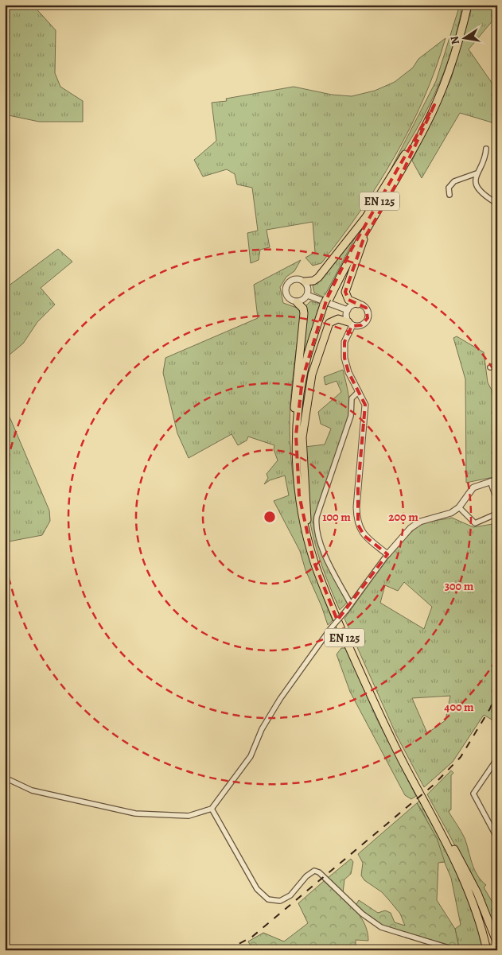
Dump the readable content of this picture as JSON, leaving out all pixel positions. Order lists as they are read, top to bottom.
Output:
{
  "streets": {
    "main road": ["EN 125"]
  },
  "north": "left",
  "rings": [
    "100 m",
    "200 m",
    "300 m",
    "400 m"
  ]
}
